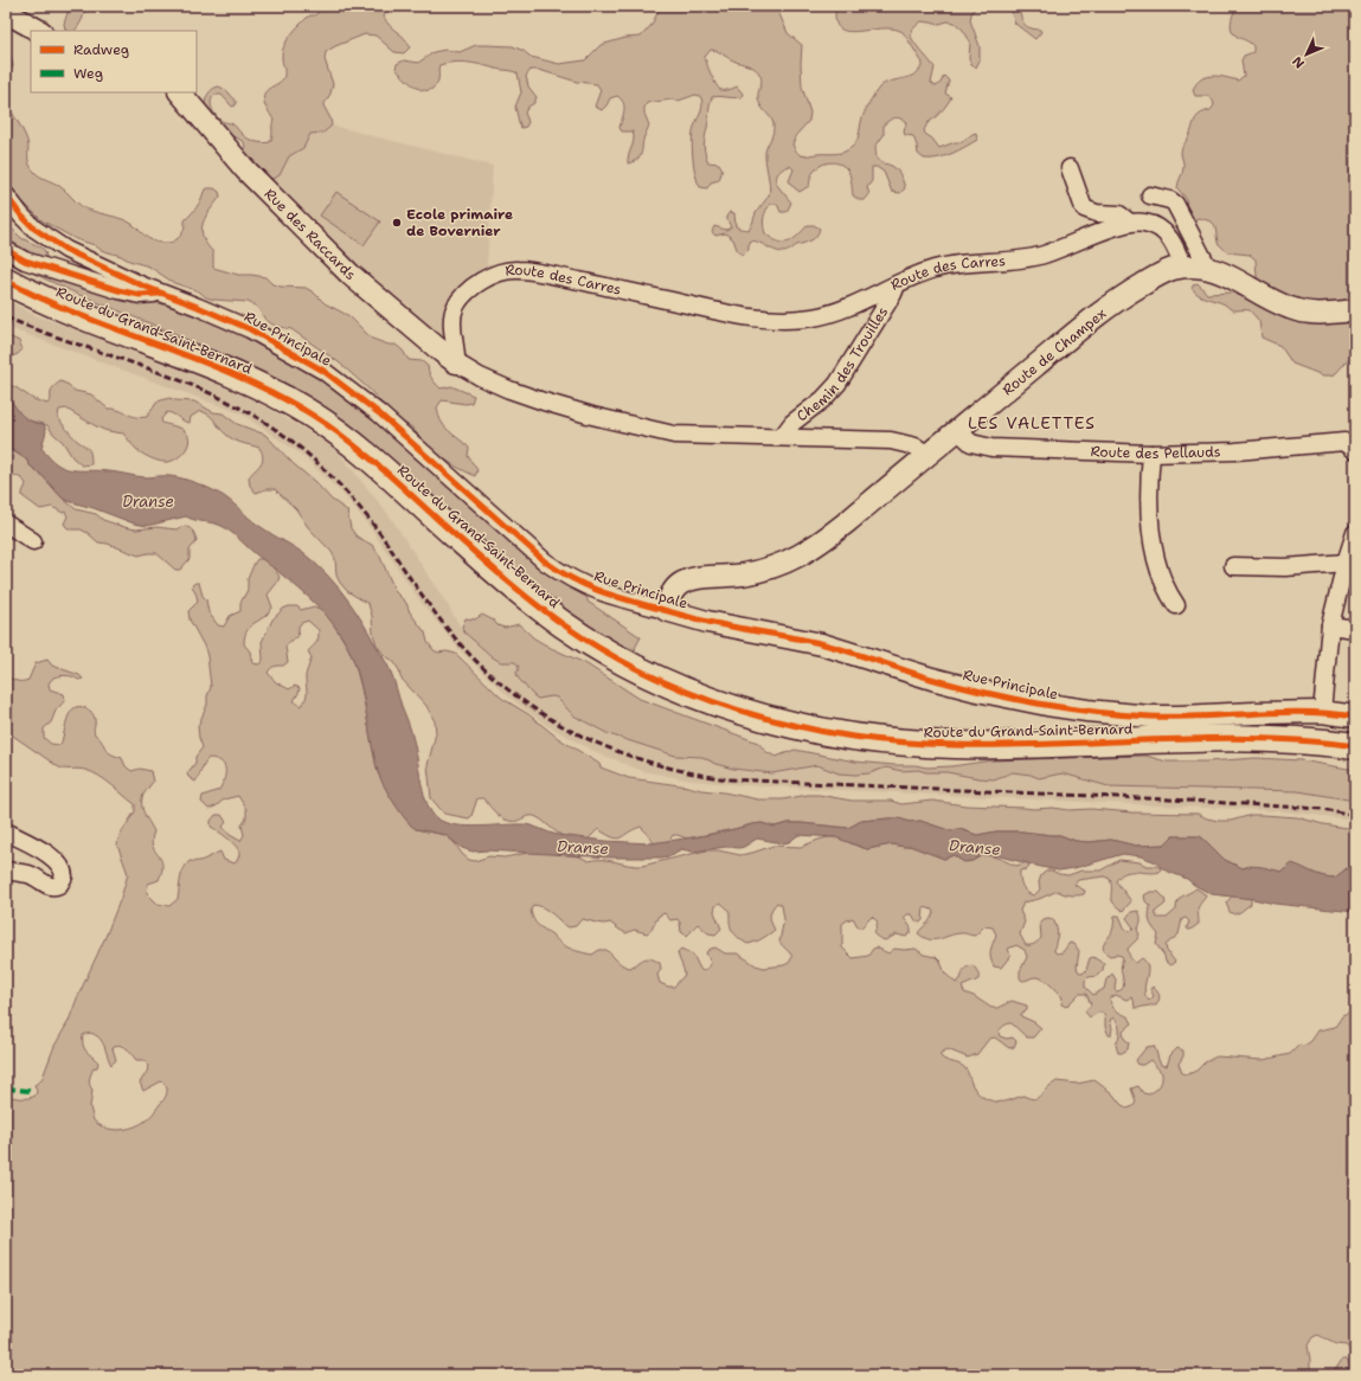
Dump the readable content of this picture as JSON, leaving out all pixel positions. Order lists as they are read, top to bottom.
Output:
{
  "streets": {
    "main road": ["Route du Grand-Saint-Bernard"],
    "street": [
      "Rue des Raccards",
      "Route des Carres",
      "Rue Principale",
      "Route de Champex",
      "Chemin des Trouilles",
      "Route des Pellauds"
    ]
  },
  "crossings": [
    ["Rue des Raccards", "Route des Carres"],
    ["Route des Carres", "Route de Champex"],
    ["Route des Carres", "Chemin des Trouilles"],
    ["Rue Principale", "Route de Champex"],
    ["Route de Champex", "Route des Pellauds"]
  ],
  "districts": ["LES VALETTES"],
  "water": ["Dranse"],
  "places": ["Ecole primaire de Bovernier"],
  "legend": ["Radweg", "Weg"],
  "north": "bottom left"
}
